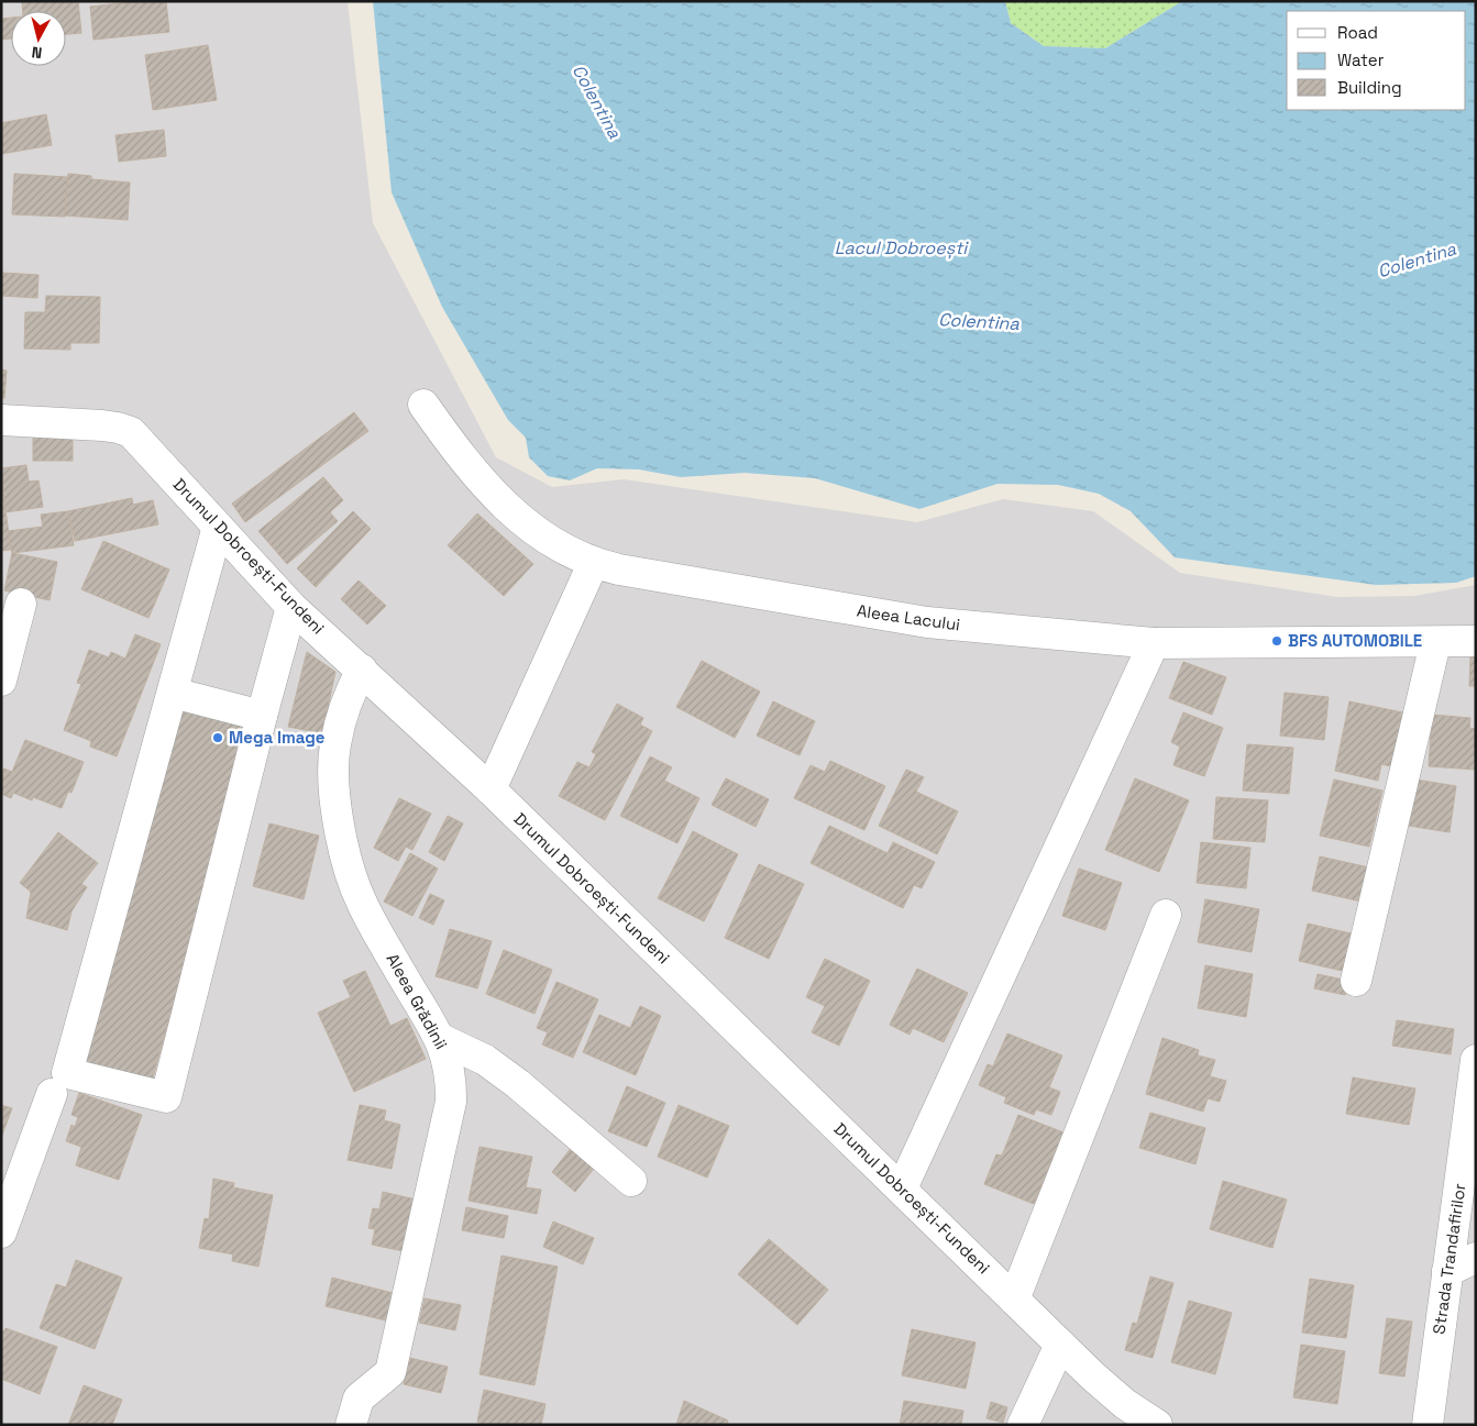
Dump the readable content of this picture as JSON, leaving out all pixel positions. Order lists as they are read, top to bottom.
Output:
{
  "streets": {
    "street": [
      "Drumul Dobroești-Fundeni",
      "Aleea Lacului",
      "Aleea Grădinii",
      "Strada Trandafirilor"
    ]
  },
  "crossings": [
    ["Drumul Dobroești-Fundeni", "Aleea Grădinii"]
  ],
  "water": ["Colentina", "Lacul Dobroești"],
  "places": ["BFS AUTOMOBILE", "Mega Image"],
  "legend": ["Road", "Water", "Building"],
  "north": "bottom"
}
